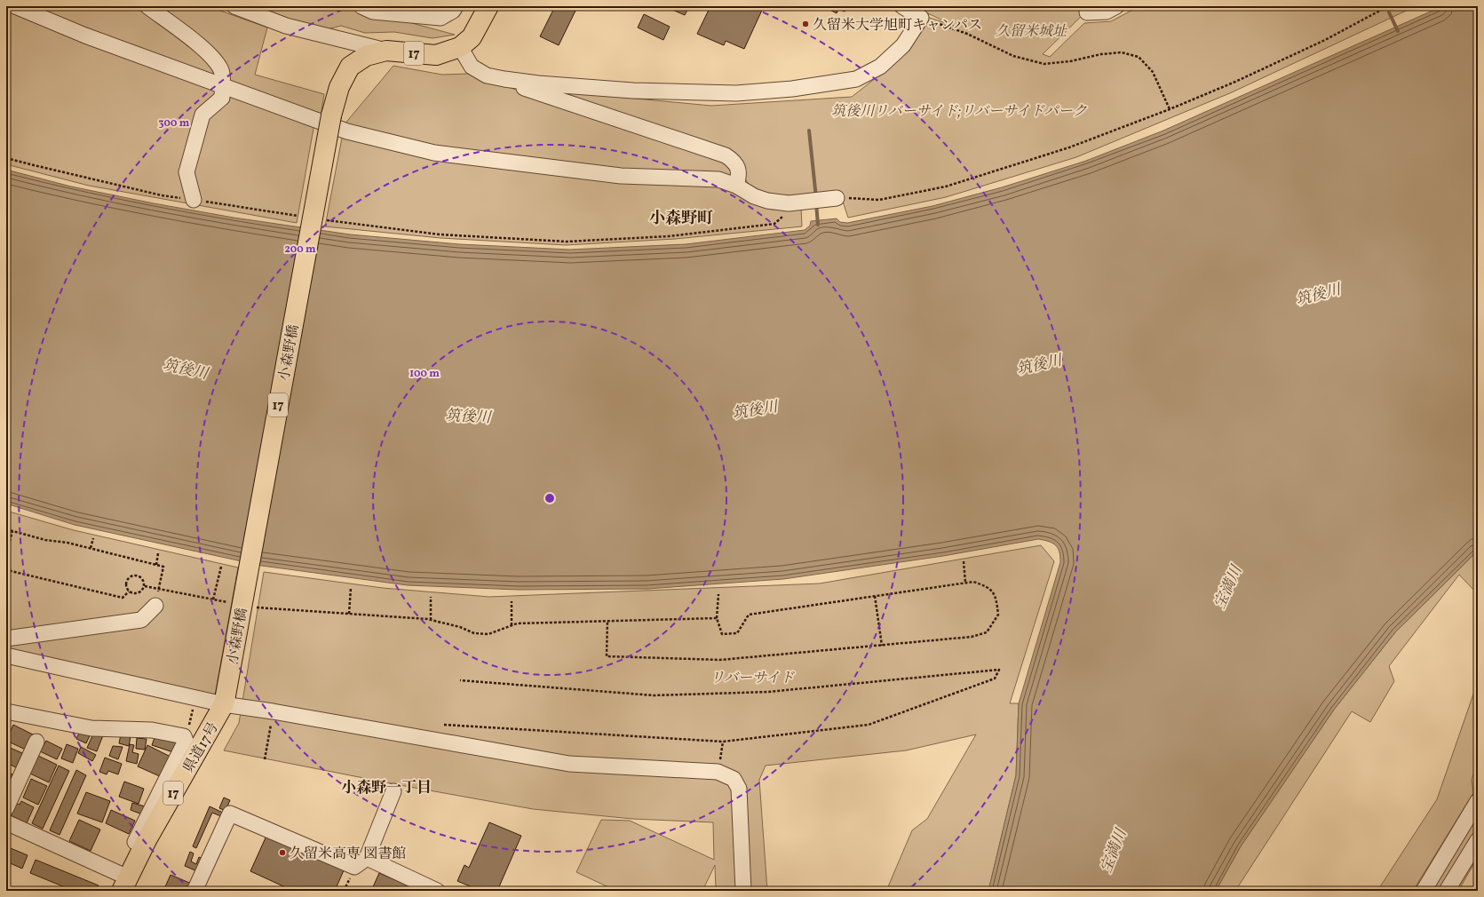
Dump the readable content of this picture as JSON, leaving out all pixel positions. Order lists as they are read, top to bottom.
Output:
{
  "streets": {
    "main road": ["17", "小森野橋", "県道17号"]
  },
  "crossings": [
    ["17", "小森野橋"],
    ["小森野橋", "県道17号"]
  ],
  "districts": ["小森野町", "小森野一丁目"],
  "water": ["筑後川", "宝満川"],
  "parks": ["久留米城址", "筑後川リバーサイド;リバーサイドパーク", "リバーサイド"],
  "places": ["久留米大学旭町キャンパス", "久留米高専 図書館"],
  "rings": ["300 m", "200 m", "100 m"]
}
